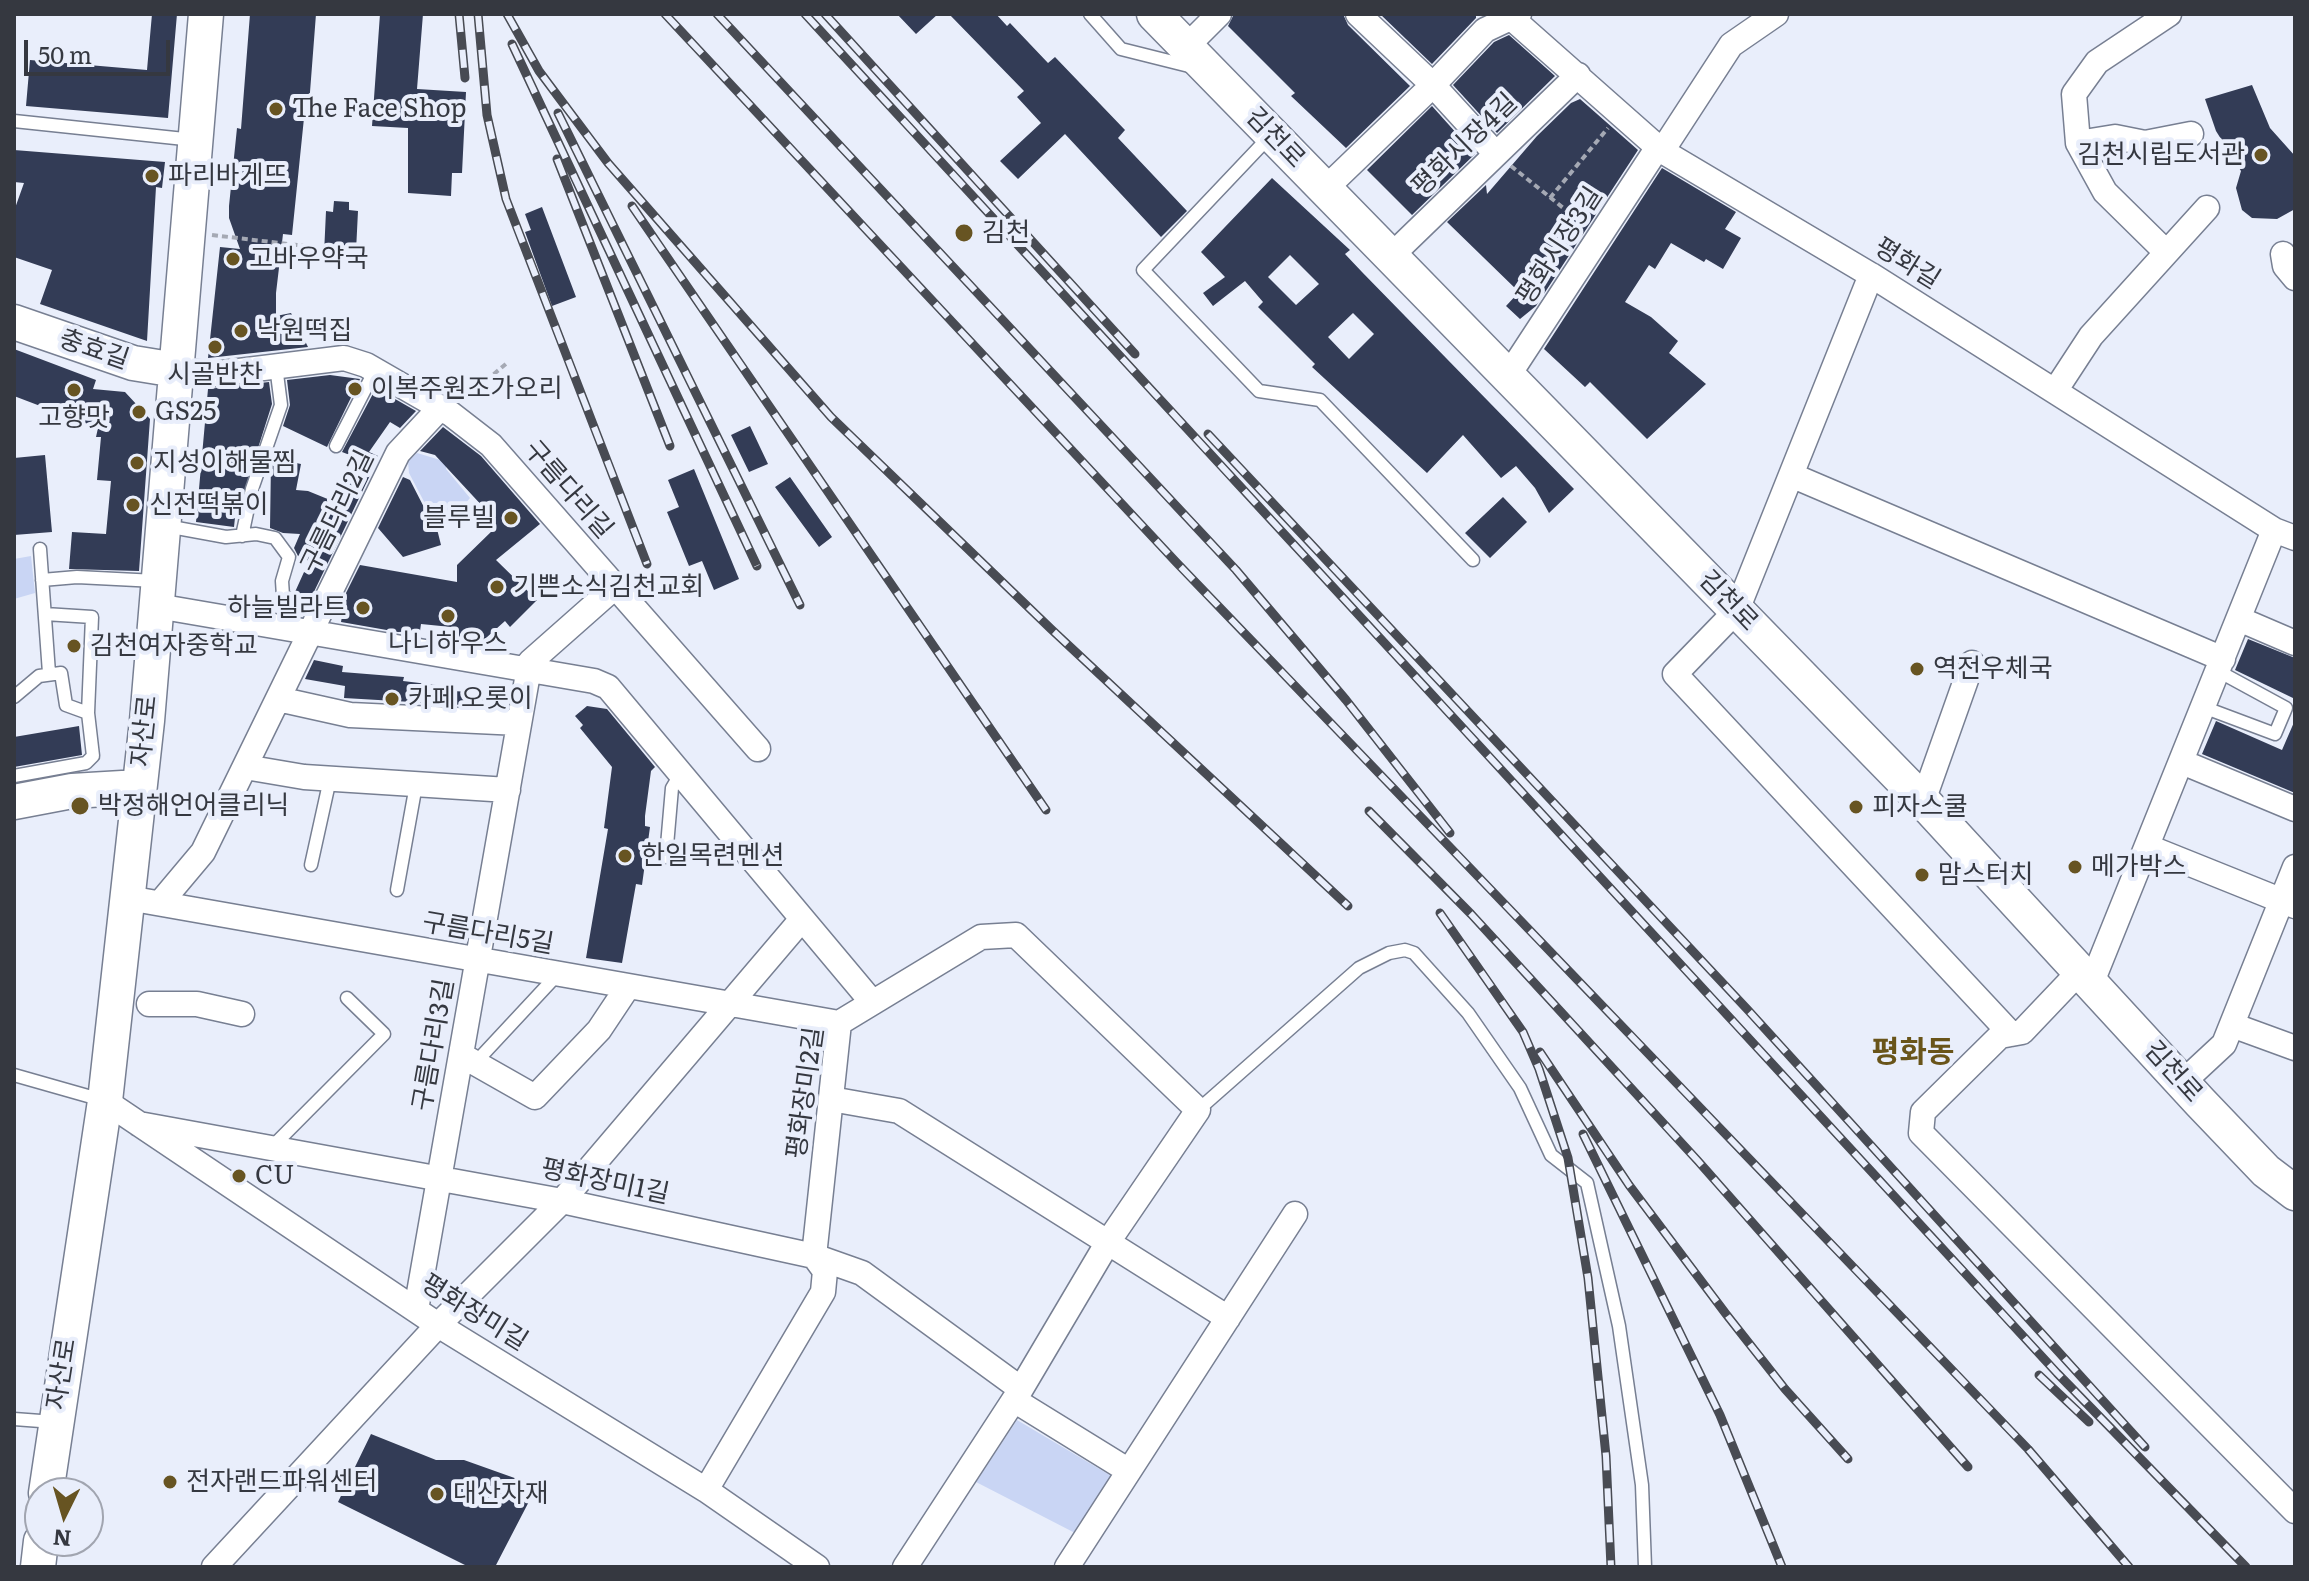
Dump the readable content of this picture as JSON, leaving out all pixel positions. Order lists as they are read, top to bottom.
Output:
{
  "streets": {
    "street": [
      "김천로",
      "평화시장4길",
      "평화시장3길",
      "평화길",
      "충효길",
      "구름다리길",
      "구름다리2길",
      "자산로",
      "구름다리5길",
      "구름다리3길",
      "평화장미2길",
      "평화장미1길",
      "평화장미길"
    ]
  },
  "crossings": [
    ["김천로", "평화시장4길"],
    ["김천로", "평화시장3길"],
    ["평화시장4길", "평화길"],
    ["평화시장3길", "평화길"],
    ["충효길", "구름다리길"],
    ["충효길", "자산로"],
    ["구름다리길", "구름다리2길"],
    ["구름다리길", "자산로"],
    ["구름다리길", "구름다리3길"],
    ["구름다리2길", "구름다리5길"],
    ["자산로", "구름다리5길"],
    ["자산로", "평화장미길"],
    ["구름다리5길", "구름다리3길"],
    ["구름다리5길", "평화장미2길"],
    ["구름다리3길", "평화장미1길"],
    ["구름다리3길", "평화장미길"],
    ["평화장미2길", "평화장미1길"],
    ["평화장미2길", "평화장미길"],
    ["평화장미1길", "평화장미길"]
  ],
  "districts": ["평화동"],
  "places": [
    "The Face Shop",
    "김천시립도서관",
    "파리바게뜨",
    "김천",
    "고바우약국",
    "낙원떡집",
    "시골반찬",
    "이복주원조가오리",
    "고향맛",
    "GS25",
    "지성이해물찜",
    "신전떡볶이",
    "블루빌",
    "기쁜소식김천교회",
    "하늘빌라트",
    "나니하우스",
    "김천여자중학교",
    "역전우체국",
    "카페 오롯이",
    "박정해언어클리닉",
    "피자스쿨",
    "한일목련멘션",
    "메가박스",
    "맘스터치",
    "CU",
    "전자랜드파워센터",
    "대산자재"
  ],
  "scale_bar": "50 m",
  "north": "bottom"
}
